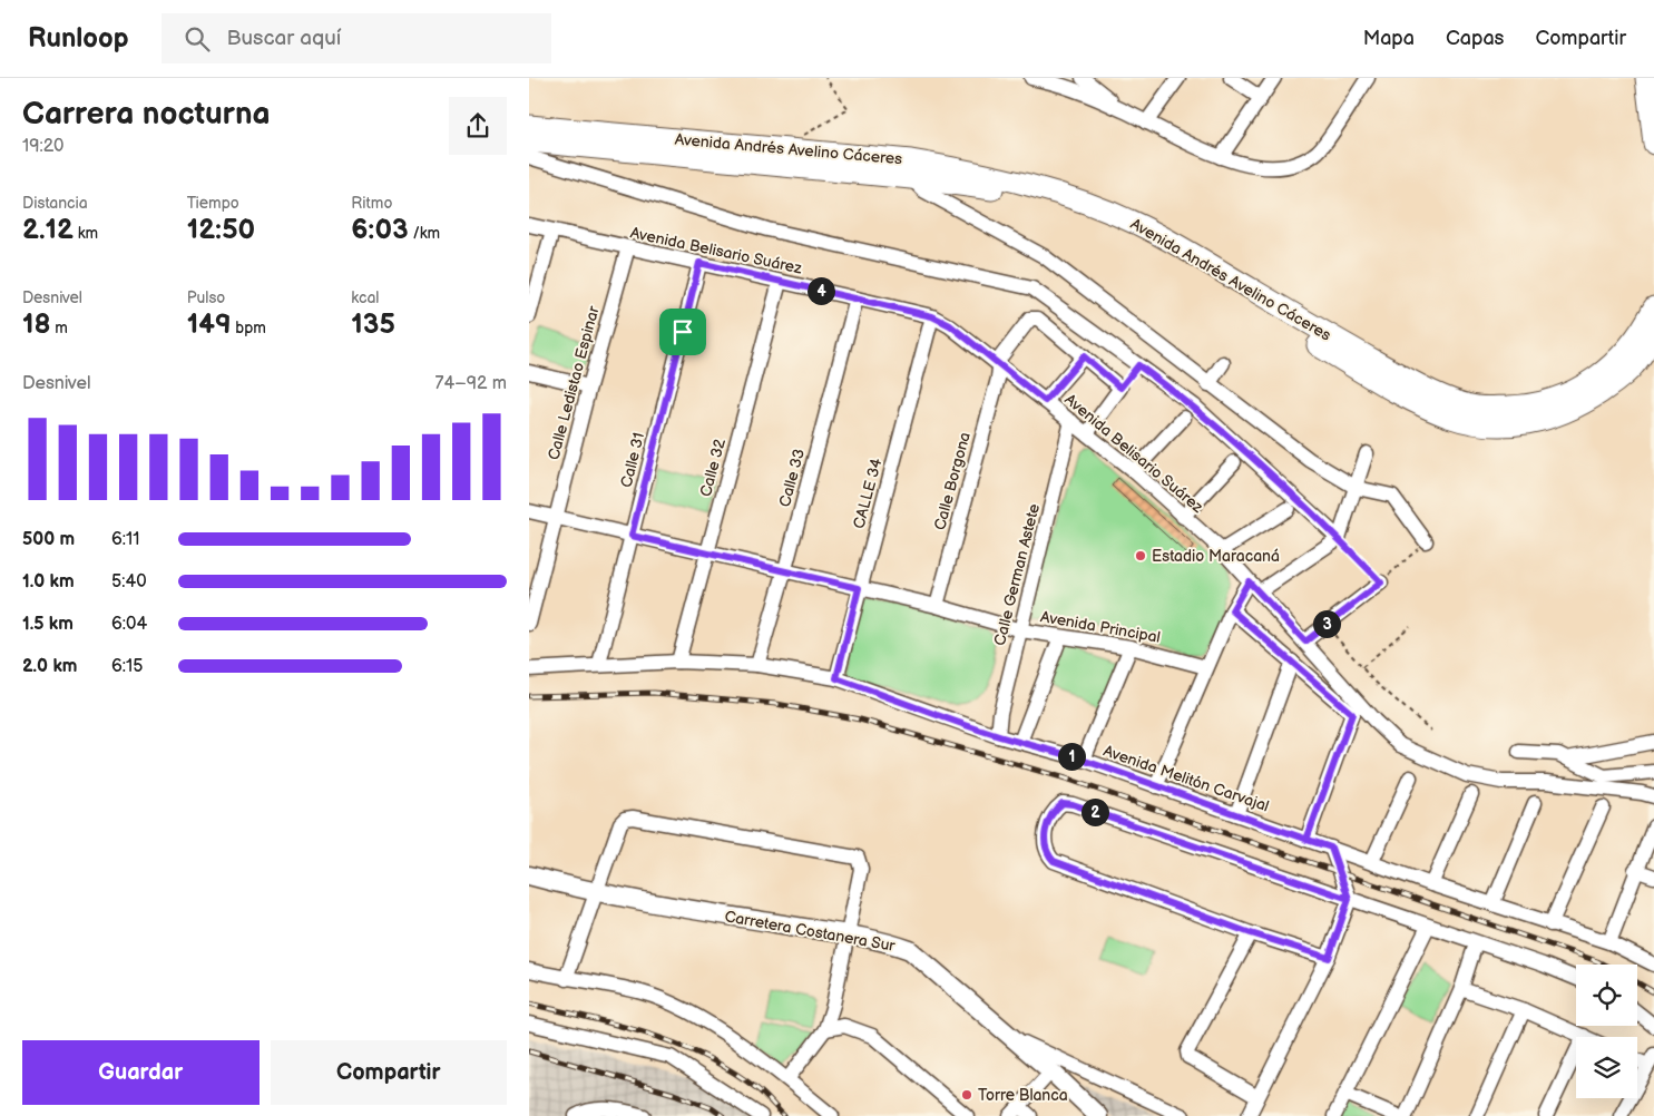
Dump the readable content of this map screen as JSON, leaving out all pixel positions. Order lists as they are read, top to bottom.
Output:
{
  "streets": {
    "highway": ["Avenida Andrés Avelino Cáceres"],
    "main road": ["Carretera Costanera Sur"],
    "street": [
      "Avenida Belisario Suárez",
      "Calle Ledistao Espinar",
      "Calle 31",
      "Calle 32",
      "Calle 33",
      "Calle Borgona",
      "CALLE 34",
      "Calle German Astete",
      "Avenida Principal",
      "Avenida Melitón Carvajal"
    ]
  },
  "crossings": [
    ["Avenida Belisario Suárez", "Calle Ledistao Espinar"],
    ["Avenida Belisario Suárez", "Calle 31"],
    ["Avenida Belisario Suárez", "Calle 32"],
    ["Avenida Belisario Suárez", "Calle 33"],
    ["Avenida Belisario Suárez", "Calle Borgona"],
    ["Avenida Belisario Suárez", "CALLE 34"],
    ["Avenida Belisario Suárez", "Calle German Astete"],
    ["Calle Ledistao Espinar", "Avenida Principal"],
    ["Calle 31", "Avenida Principal"],
    ["Calle 31", "Avenida Melitón Carvajal"],
    ["Calle 32", "Avenida Principal"],
    ["Calle 32", "Avenida Melitón Carvajal"],
    ["Calle 33", "Avenida Principal"],
    ["Calle 33", "Avenida Melitón Carvajal"],
    ["Calle Borgona", "Avenida Principal"],
    ["CALLE 34", "Avenida Principal"],
    ["CALLE 34", "Avenida Melitón Carvajal"],
    ["Calle German Astete", "Avenida Principal"],
    ["Calle German Astete", "Avenida Melitón Carvajal"]
  ],
  "places": ["Estadio Maracaná", "Torre Blanca"],
  "page": {
    "header": "Runloop",
    "search": "Buscar aquí",
    "nav": ["Mapa", "Capas", "Compartir"],
    "heading": ["Carrera nocturna", "19:20"],
    "stats": [
      ["Distancia", "2.12 km"],
      ["Tiempo", "12:50"],
      ["Ritmo", "6:03 /km"],
      ["Desnivel", "18 m"],
      ["Pulso", "149 bpm"],
      ["kcal", "135"]
    ],
    "pins": [
      "4",
      "3",
      "1",
      "2"
    ],
    "chart": ["Desnivel", "74–92 m"],
    "list": [
      {
        "name": "500 m",
        "note": "6:11"
      },
      {
        "name": "1.0 km",
        "note": "5:40"
      },
      {
        "name": "1.5 km",
        "note": "6:04"
      },
      {
        "name": "2.0 km",
        "note": "6:15"
      }
    ],
    "buttons": ["Guardar", "Compartir"]
  }
}
